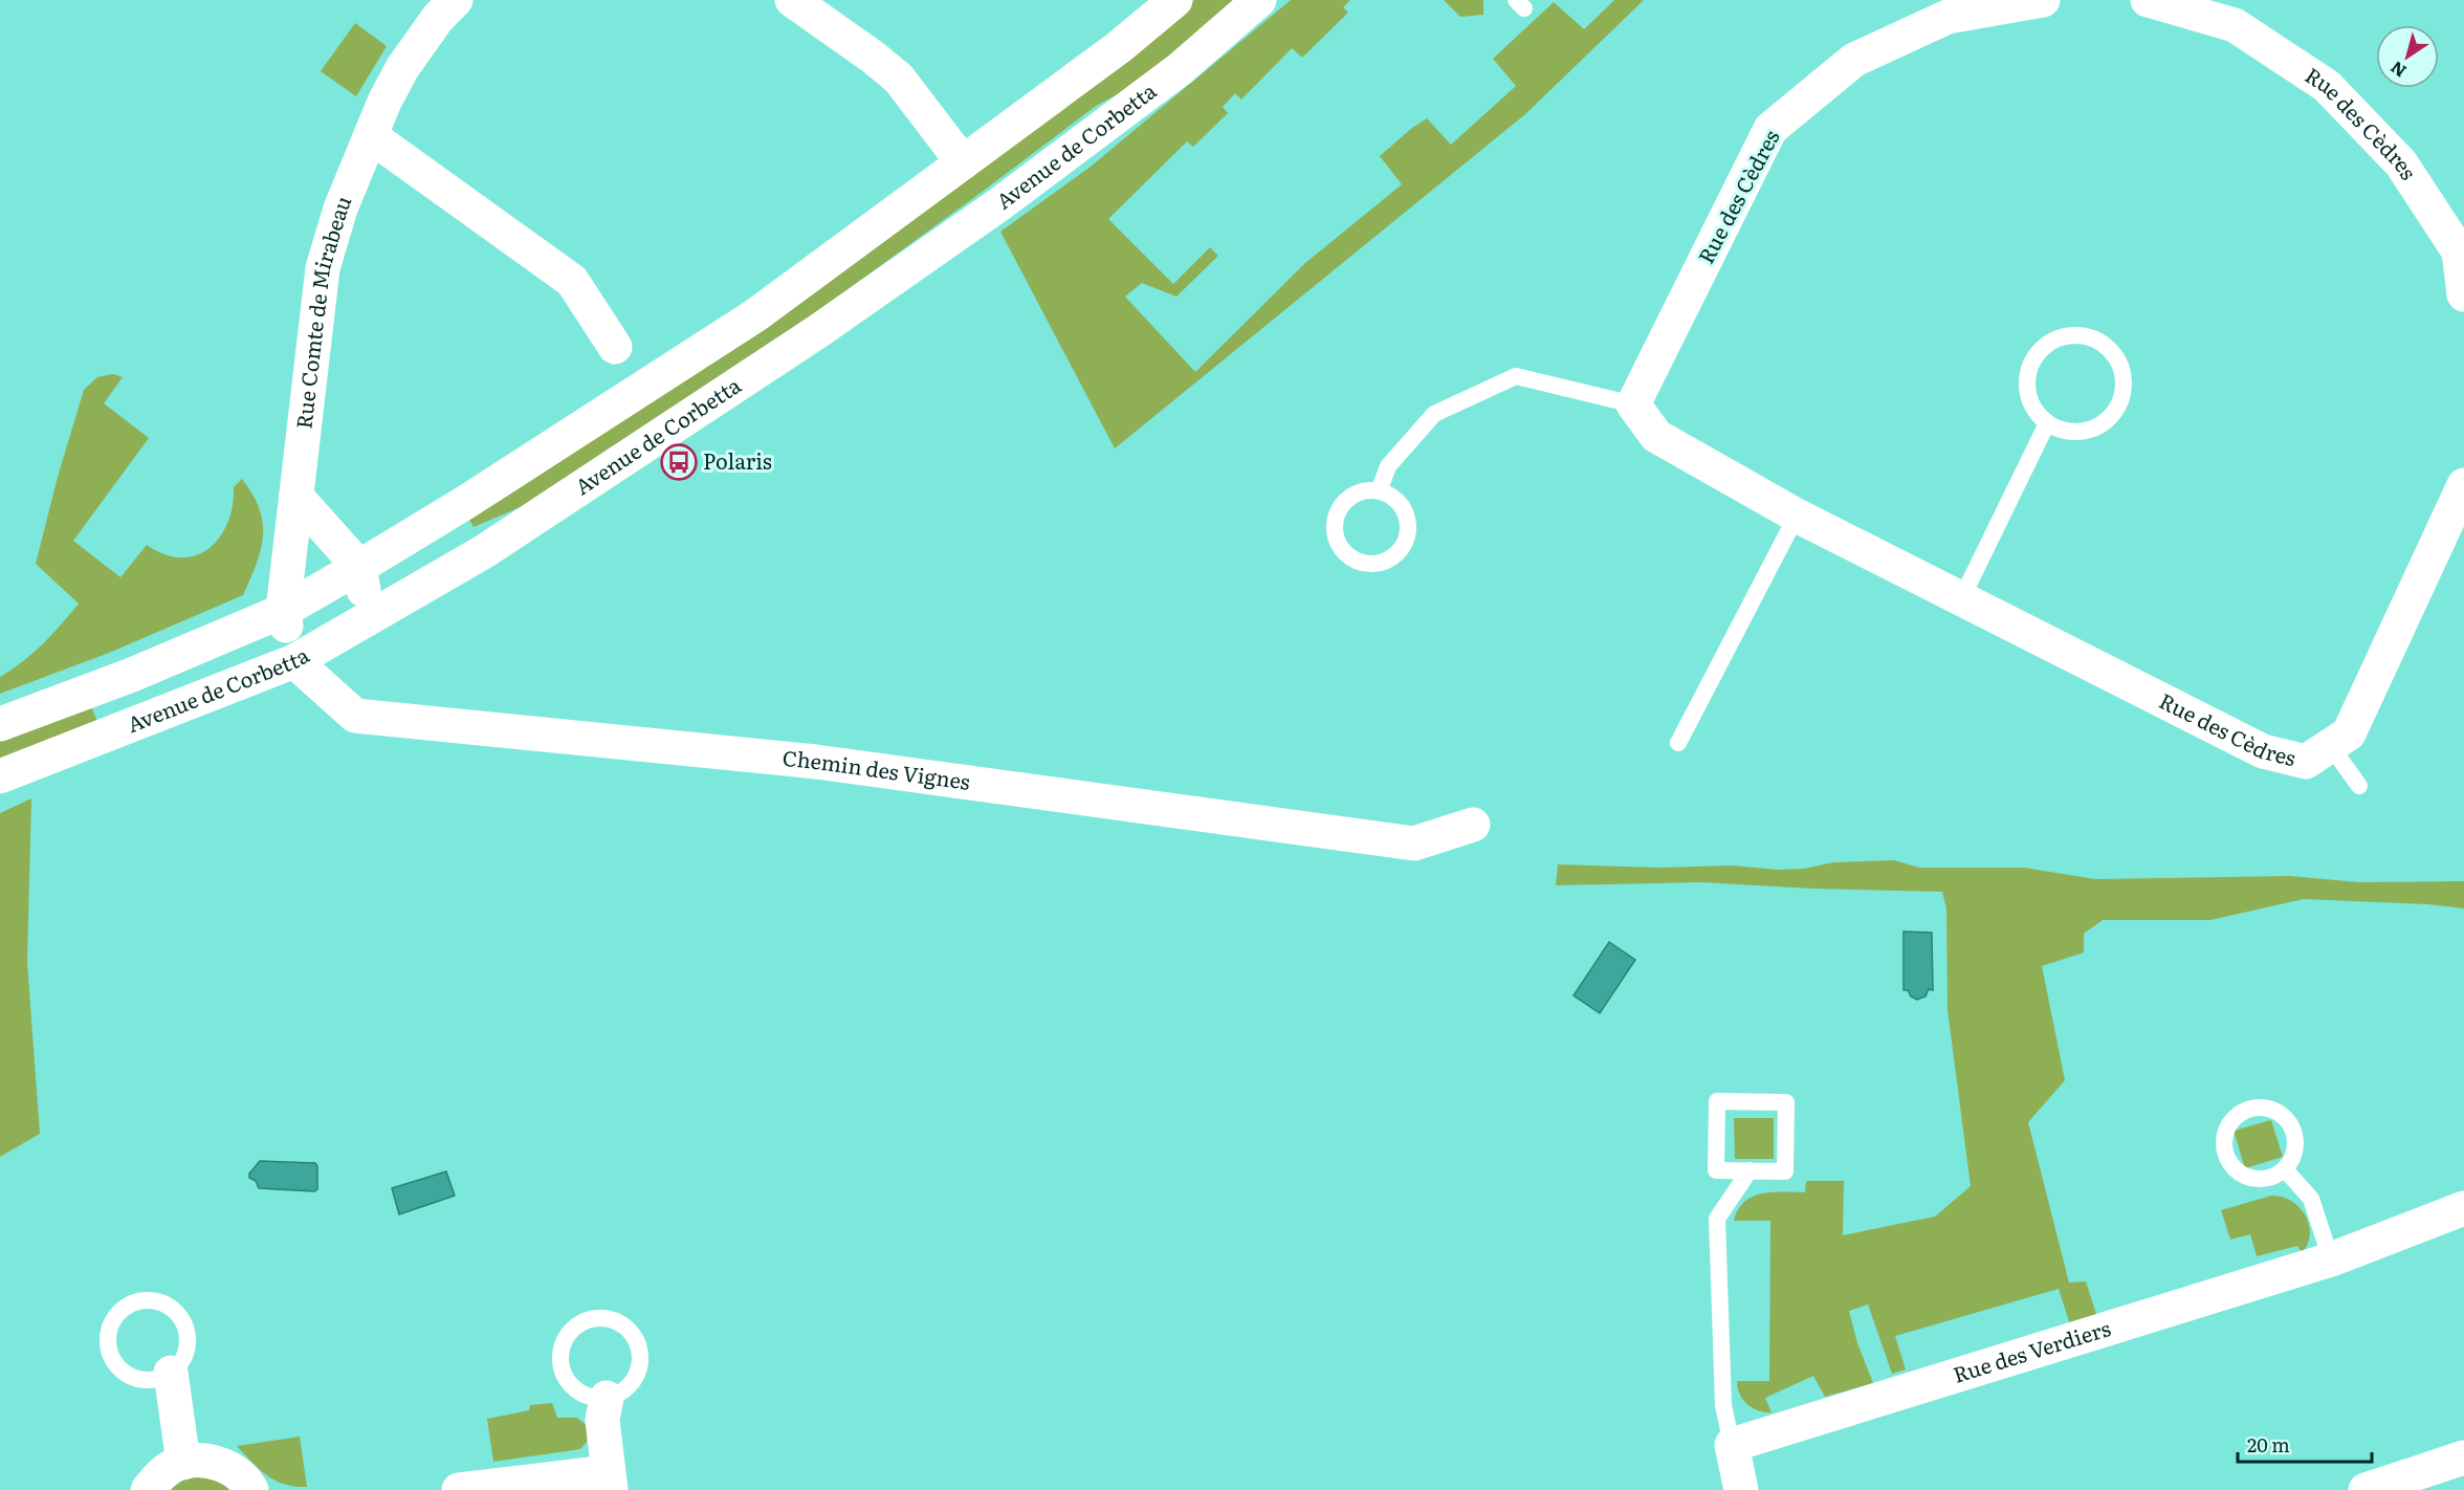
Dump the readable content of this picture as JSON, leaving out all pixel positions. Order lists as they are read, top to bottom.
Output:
{
  "streets": {
    "street": [
      "Rue des Cèdres",
      "Avenue de Corbetta",
      "Rue Comte de Mirabeau",
      "Chemin des Vignes",
      "Rue des Verdiers"
    ]
  },
  "crossings": [
    ["Avenue de Corbetta", "Rue Comte de Mirabeau"],
    ["Avenue de Corbetta", "Chemin des Vignes"],
    ["Rue Comte de Mirabeau", "Chemin des Vignes"]
  ],
  "places": {
    "bus stop": ["Polaris"]
  },
  "scale_bar": "20 m",
  "north": "bottom left"
}
